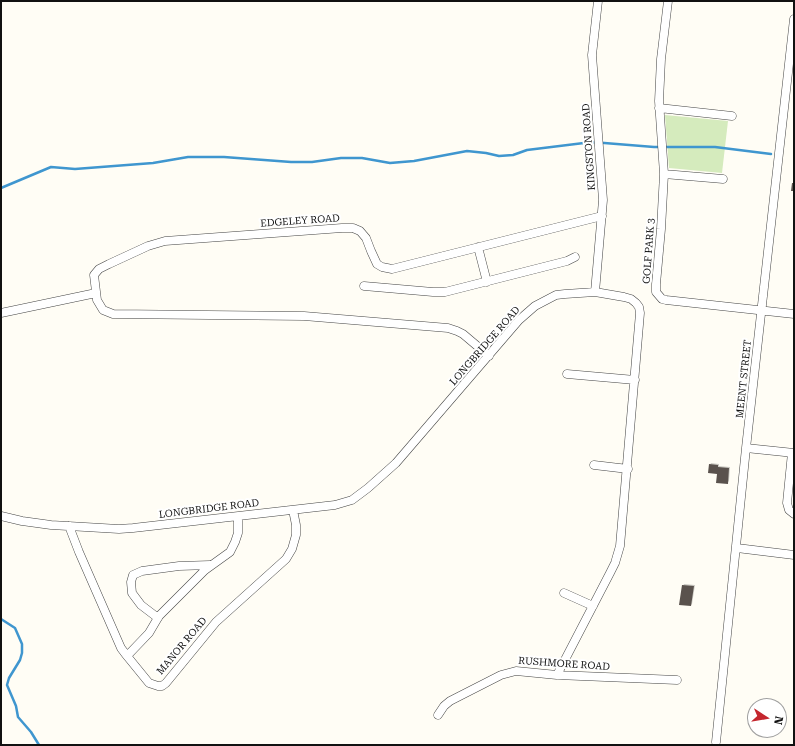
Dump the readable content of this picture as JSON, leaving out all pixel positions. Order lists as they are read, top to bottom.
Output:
{
  "streets": {
    "street": [
      "KINGSTON ROAD",
      "EDGELEY ROAD",
      "GOLF PARK 3",
      "LONGBRIDGE ROAD",
      "MEENT STREET",
      "MANOR ROAD",
      "RUSHMORE ROAD"
    ]
  },
  "crossings": [
    ["KINGSTON ROAD", "EDGELEY ROAD"],
    ["KINGSTON ROAD", "LONGBRIDGE ROAD"],
    ["EDGELEY ROAD", "LONGBRIDGE ROAD"],
    ["GOLF PARK 3", "MEENT STREET"],
    ["LONGBRIDGE ROAD", "MANOR ROAD"],
    ["LONGBRIDGE ROAD", "RUSHMORE ROAD"]
  ],
  "north": "right"
}
